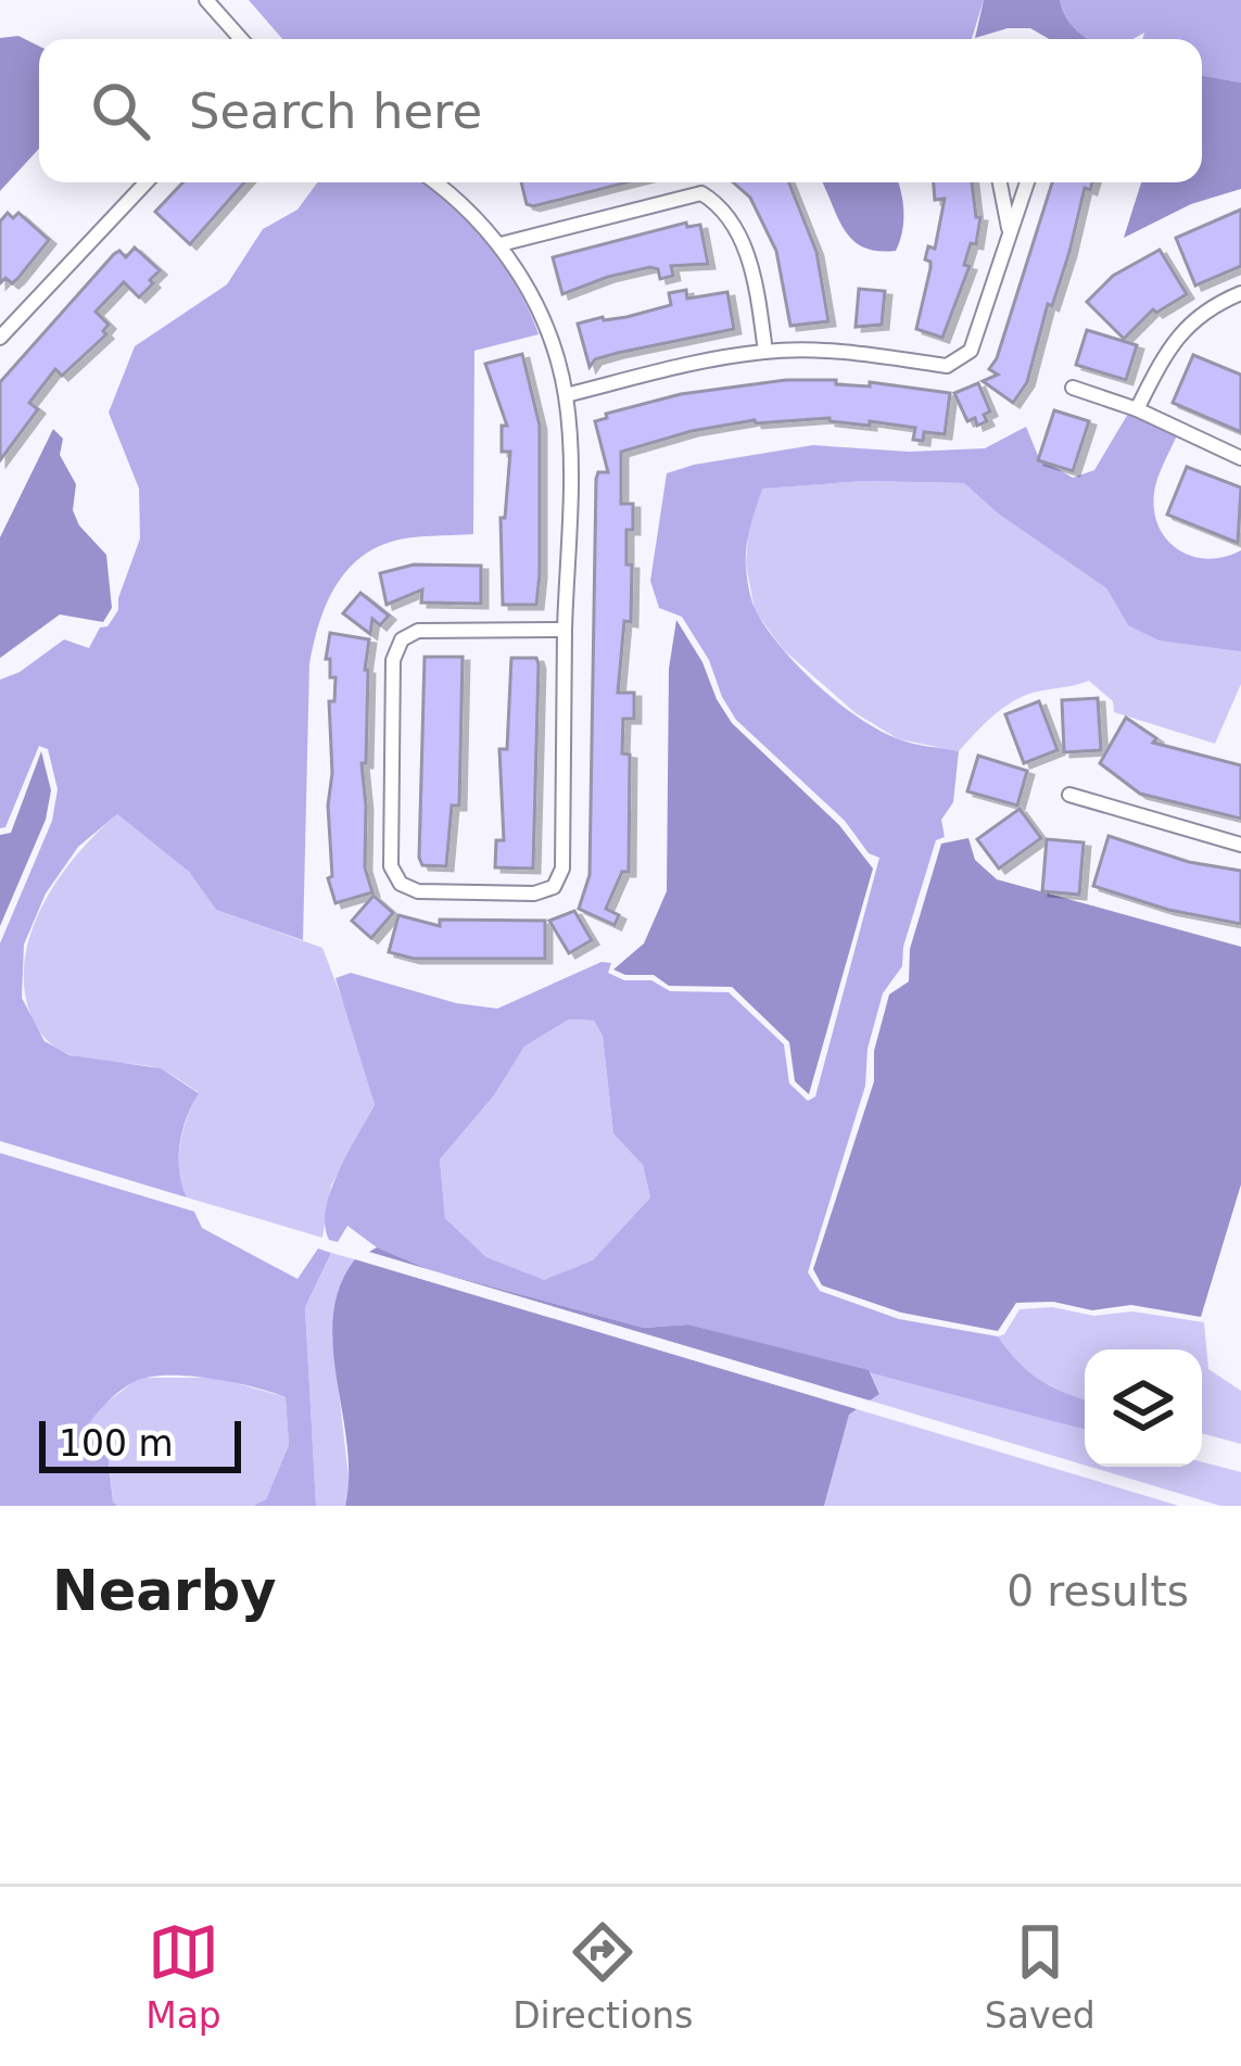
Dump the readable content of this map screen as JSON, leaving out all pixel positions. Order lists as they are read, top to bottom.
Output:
{
  "scale_bar": "100 m",
  "page": {
    "search": "Search here",
    "scale": "100 m",
    "heading": ["Nearby", "0 results"],
    "nav": ["Map", "Directions", "Saved"]
  }
}
